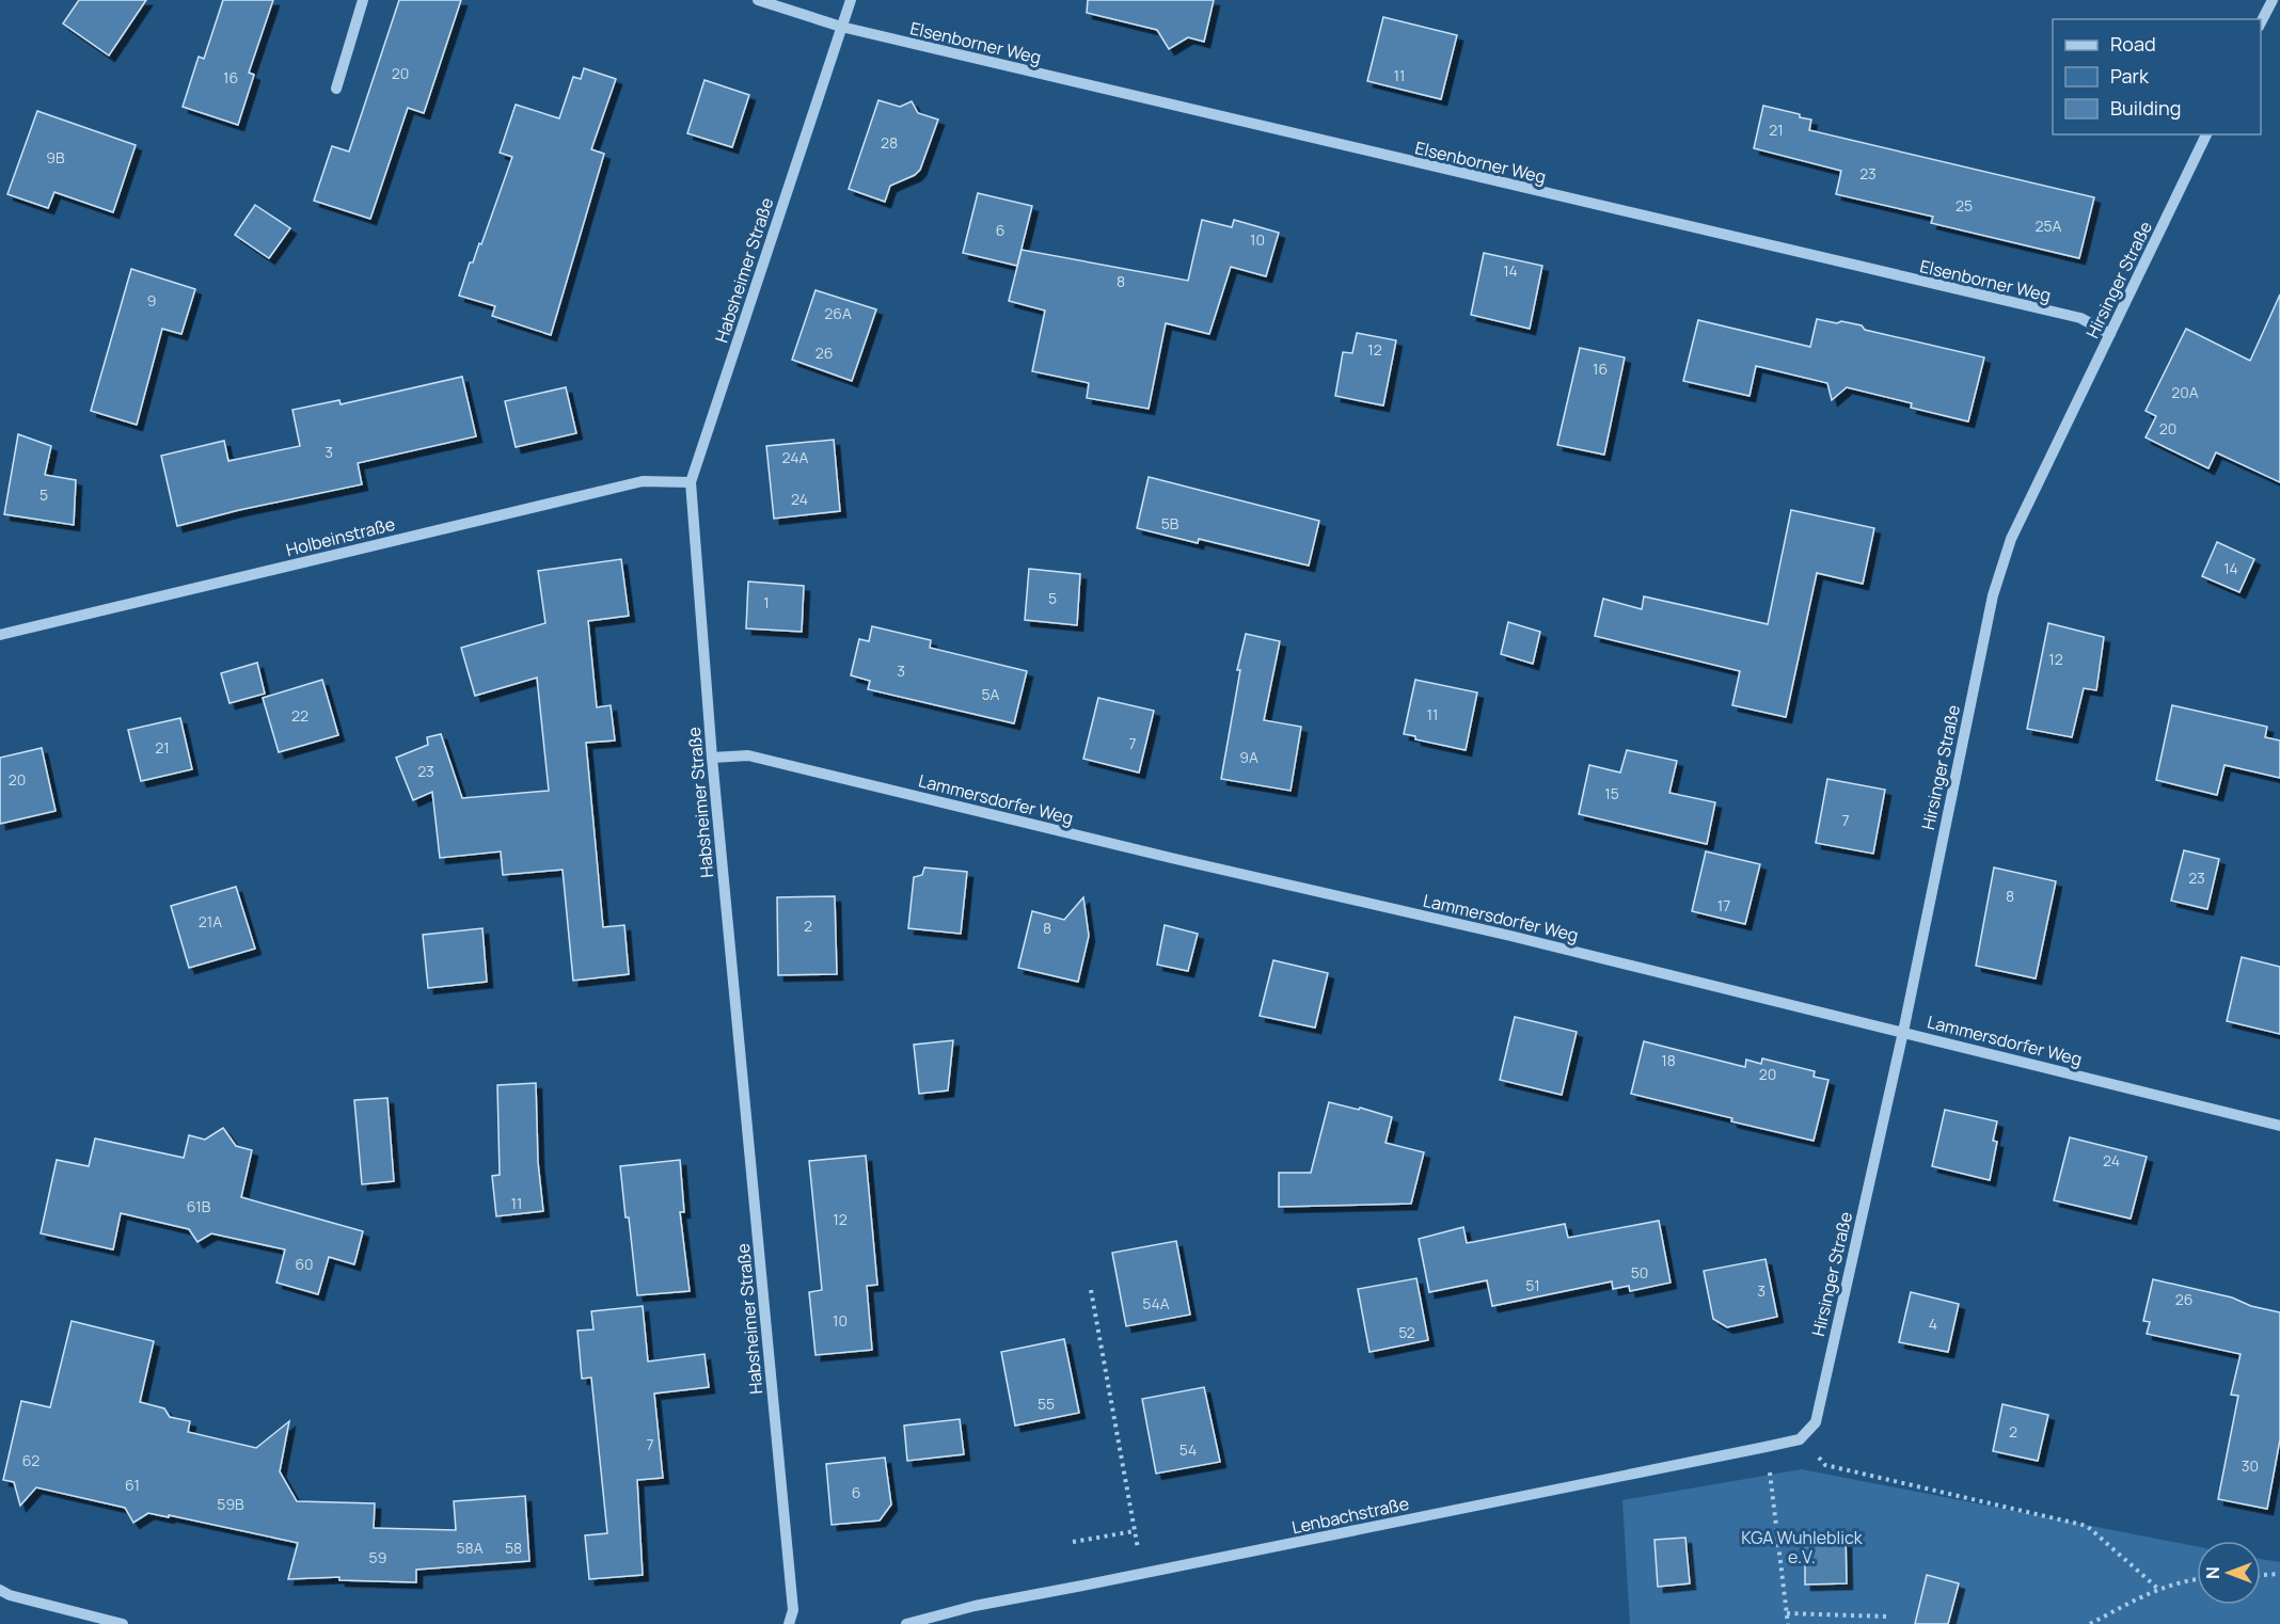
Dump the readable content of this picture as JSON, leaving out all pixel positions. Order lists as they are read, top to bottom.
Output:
{
  "streets": {
    "street": [
      "Elsenborner Weg",
      "Habsheimer Straße",
      "Hirsinger Straße",
      "Holbeinstraße",
      "Lammersdorfer Weg",
      "Lenbachstraße"
    ]
  },
  "crossings": [
    ["Elsenborner Weg", "Habsheimer Straße"],
    ["Elsenborner Weg", "Hirsinger Straße"],
    ["Habsheimer Straße", "Holbeinstraße"],
    ["Habsheimer Straße", "Lammersdorfer Weg"],
    ["Hirsinger Straße", "Lammersdorfer Weg"],
    ["Hirsinger Straße", "Lenbachstraße"]
  ],
  "parks": ["KGA Wuhleblick e.V."],
  "house_numbers": [
    "20",
    "11",
    "16",
    "21",
    "28",
    "9B",
    "23",
    "25",
    "25A",
    "6",
    "10",
    "14",
    "8",
    "9",
    "26A",
    "12",
    "26",
    "16",
    "20A",
    "20",
    "3",
    "24A",
    "5",
    "24",
    "5B",
    "14",
    "5",
    "1",
    "12",
    "3",
    "5A",
    "11",
    "22",
    "7",
    "21",
    "9A",
    "23",
    "20",
    "15",
    "7",
    "23",
    "8",
    "17",
    "21A",
    "2",
    "8",
    "18",
    "20",
    "24",
    "11",
    "61B",
    "12",
    "60",
    "50",
    "51",
    "3",
    "26",
    "54A",
    "10",
    "4",
    "52",
    "55",
    "2",
    "7",
    "54",
    "62",
    "30",
    "61",
    "6",
    "59B",
    "58A",
    "58",
    "59"
  ],
  "legend": ["Road", "Park", "Building"],
  "north": "left"
}
